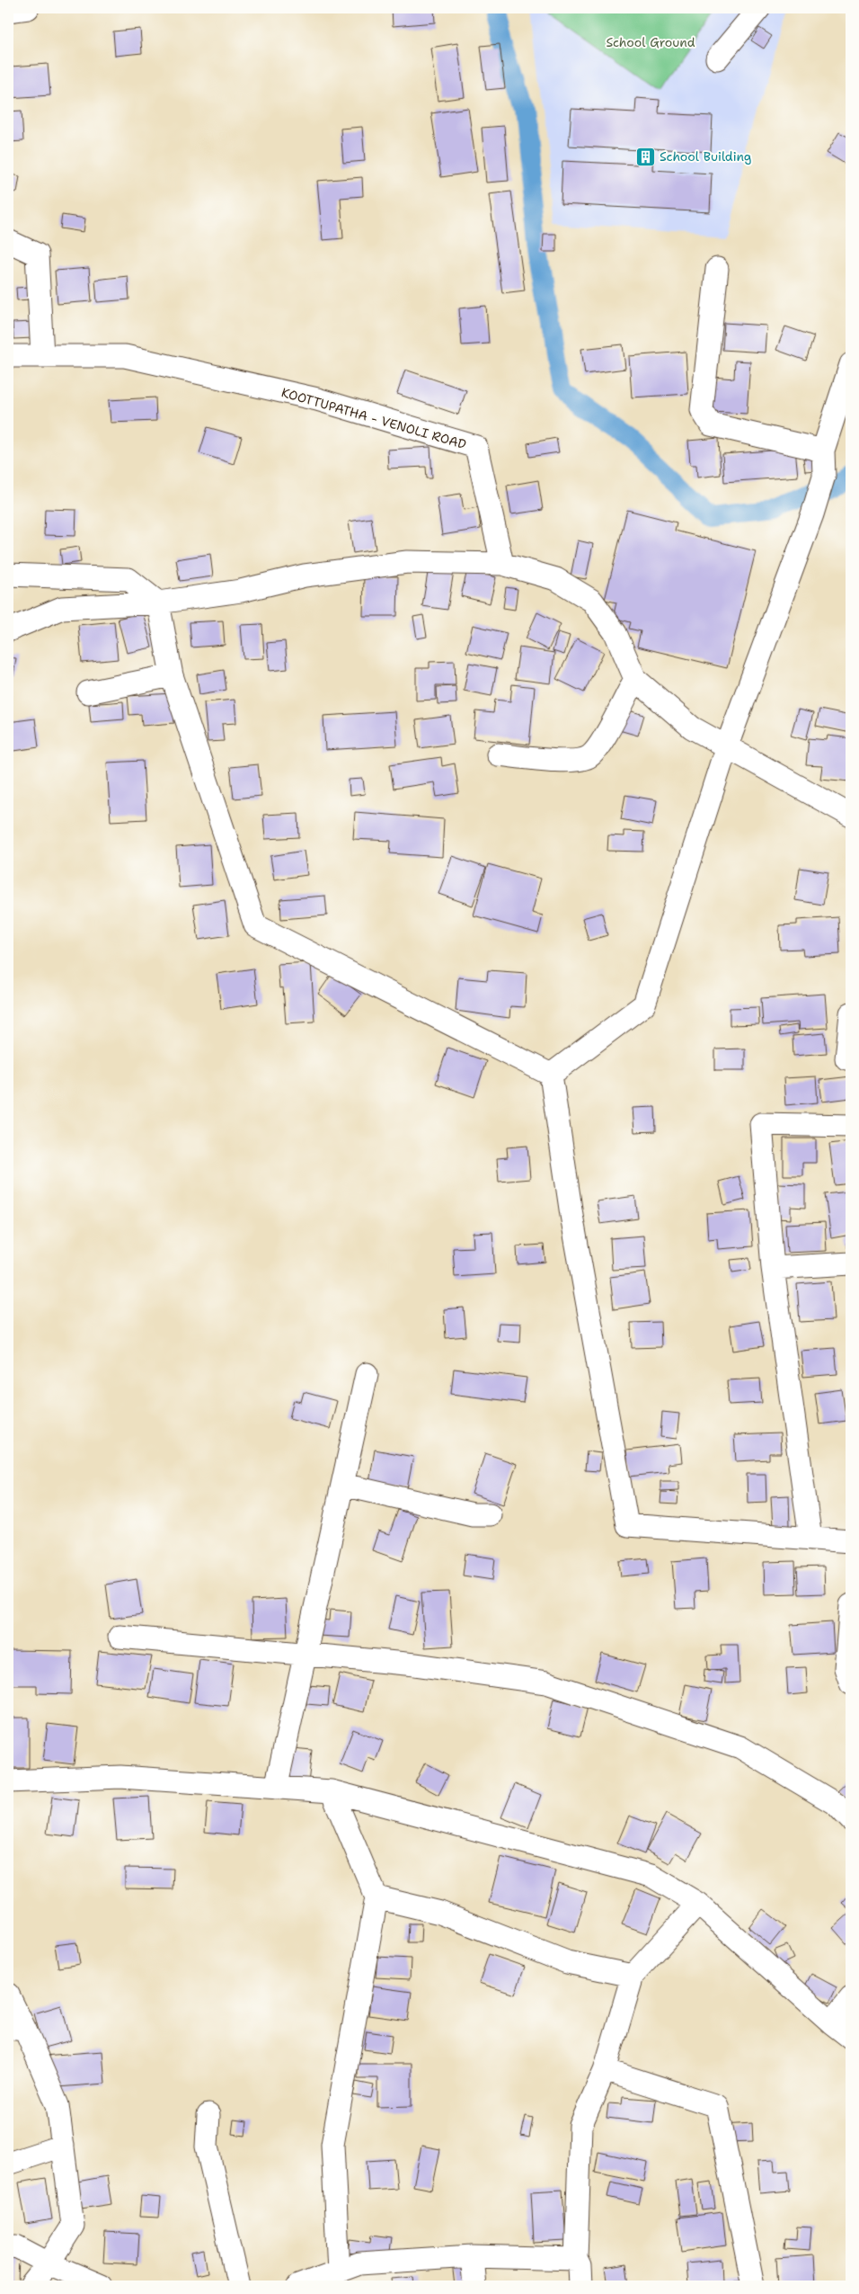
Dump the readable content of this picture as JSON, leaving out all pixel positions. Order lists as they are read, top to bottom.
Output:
{
  "streets": {
    "street": ["KOOTTUPATHA - VENOLI ROAD"]
  },
  "parks": ["School Ground"],
  "places": {
    "building": ["School Building"]
  }
}
